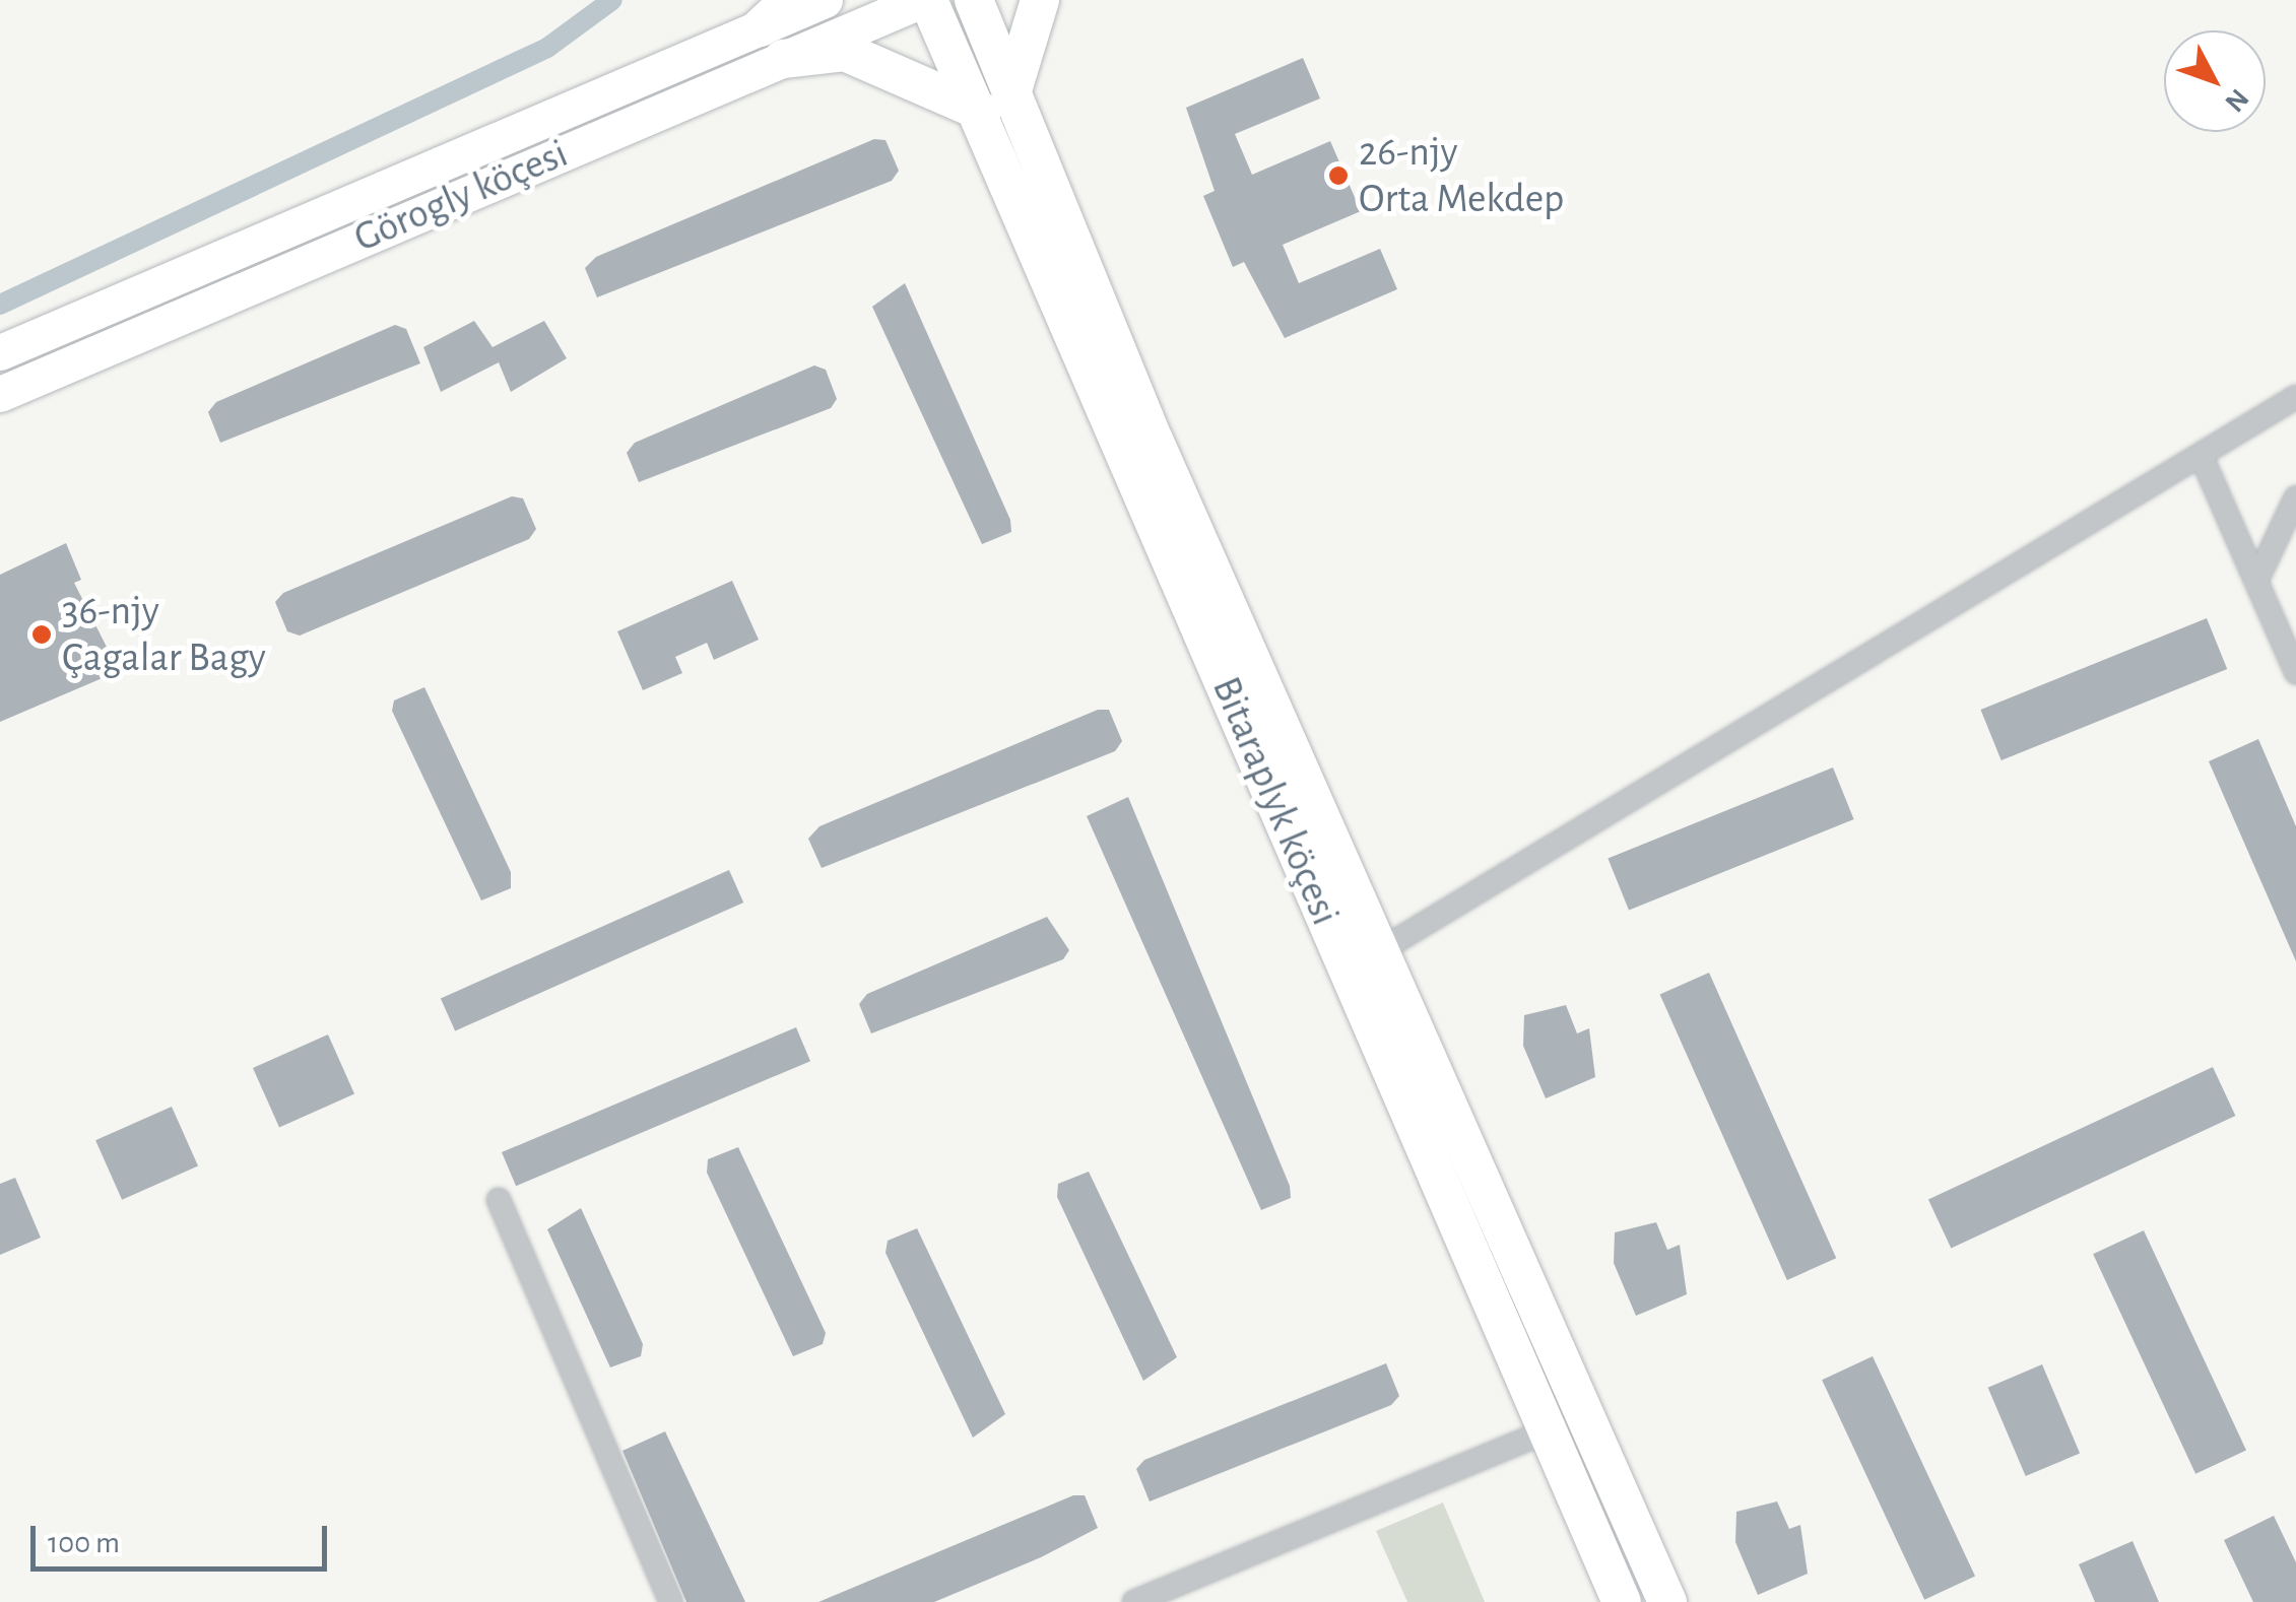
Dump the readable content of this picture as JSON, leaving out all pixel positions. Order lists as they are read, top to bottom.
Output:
{
  "streets": {
    "highway": ["Bitaraplyk köçesi"],
    "main road": ["Görogly köçesi"]
  },
  "crossings": [
    ["Görogly köçesi", "Bitaraplyk köçesi"]
  ],
  "places": ["26-njy Orta Mekdep", "36-njy Çagalar Bagy"],
  "scale_bar": "100 m",
  "north": "bottom right"
}
